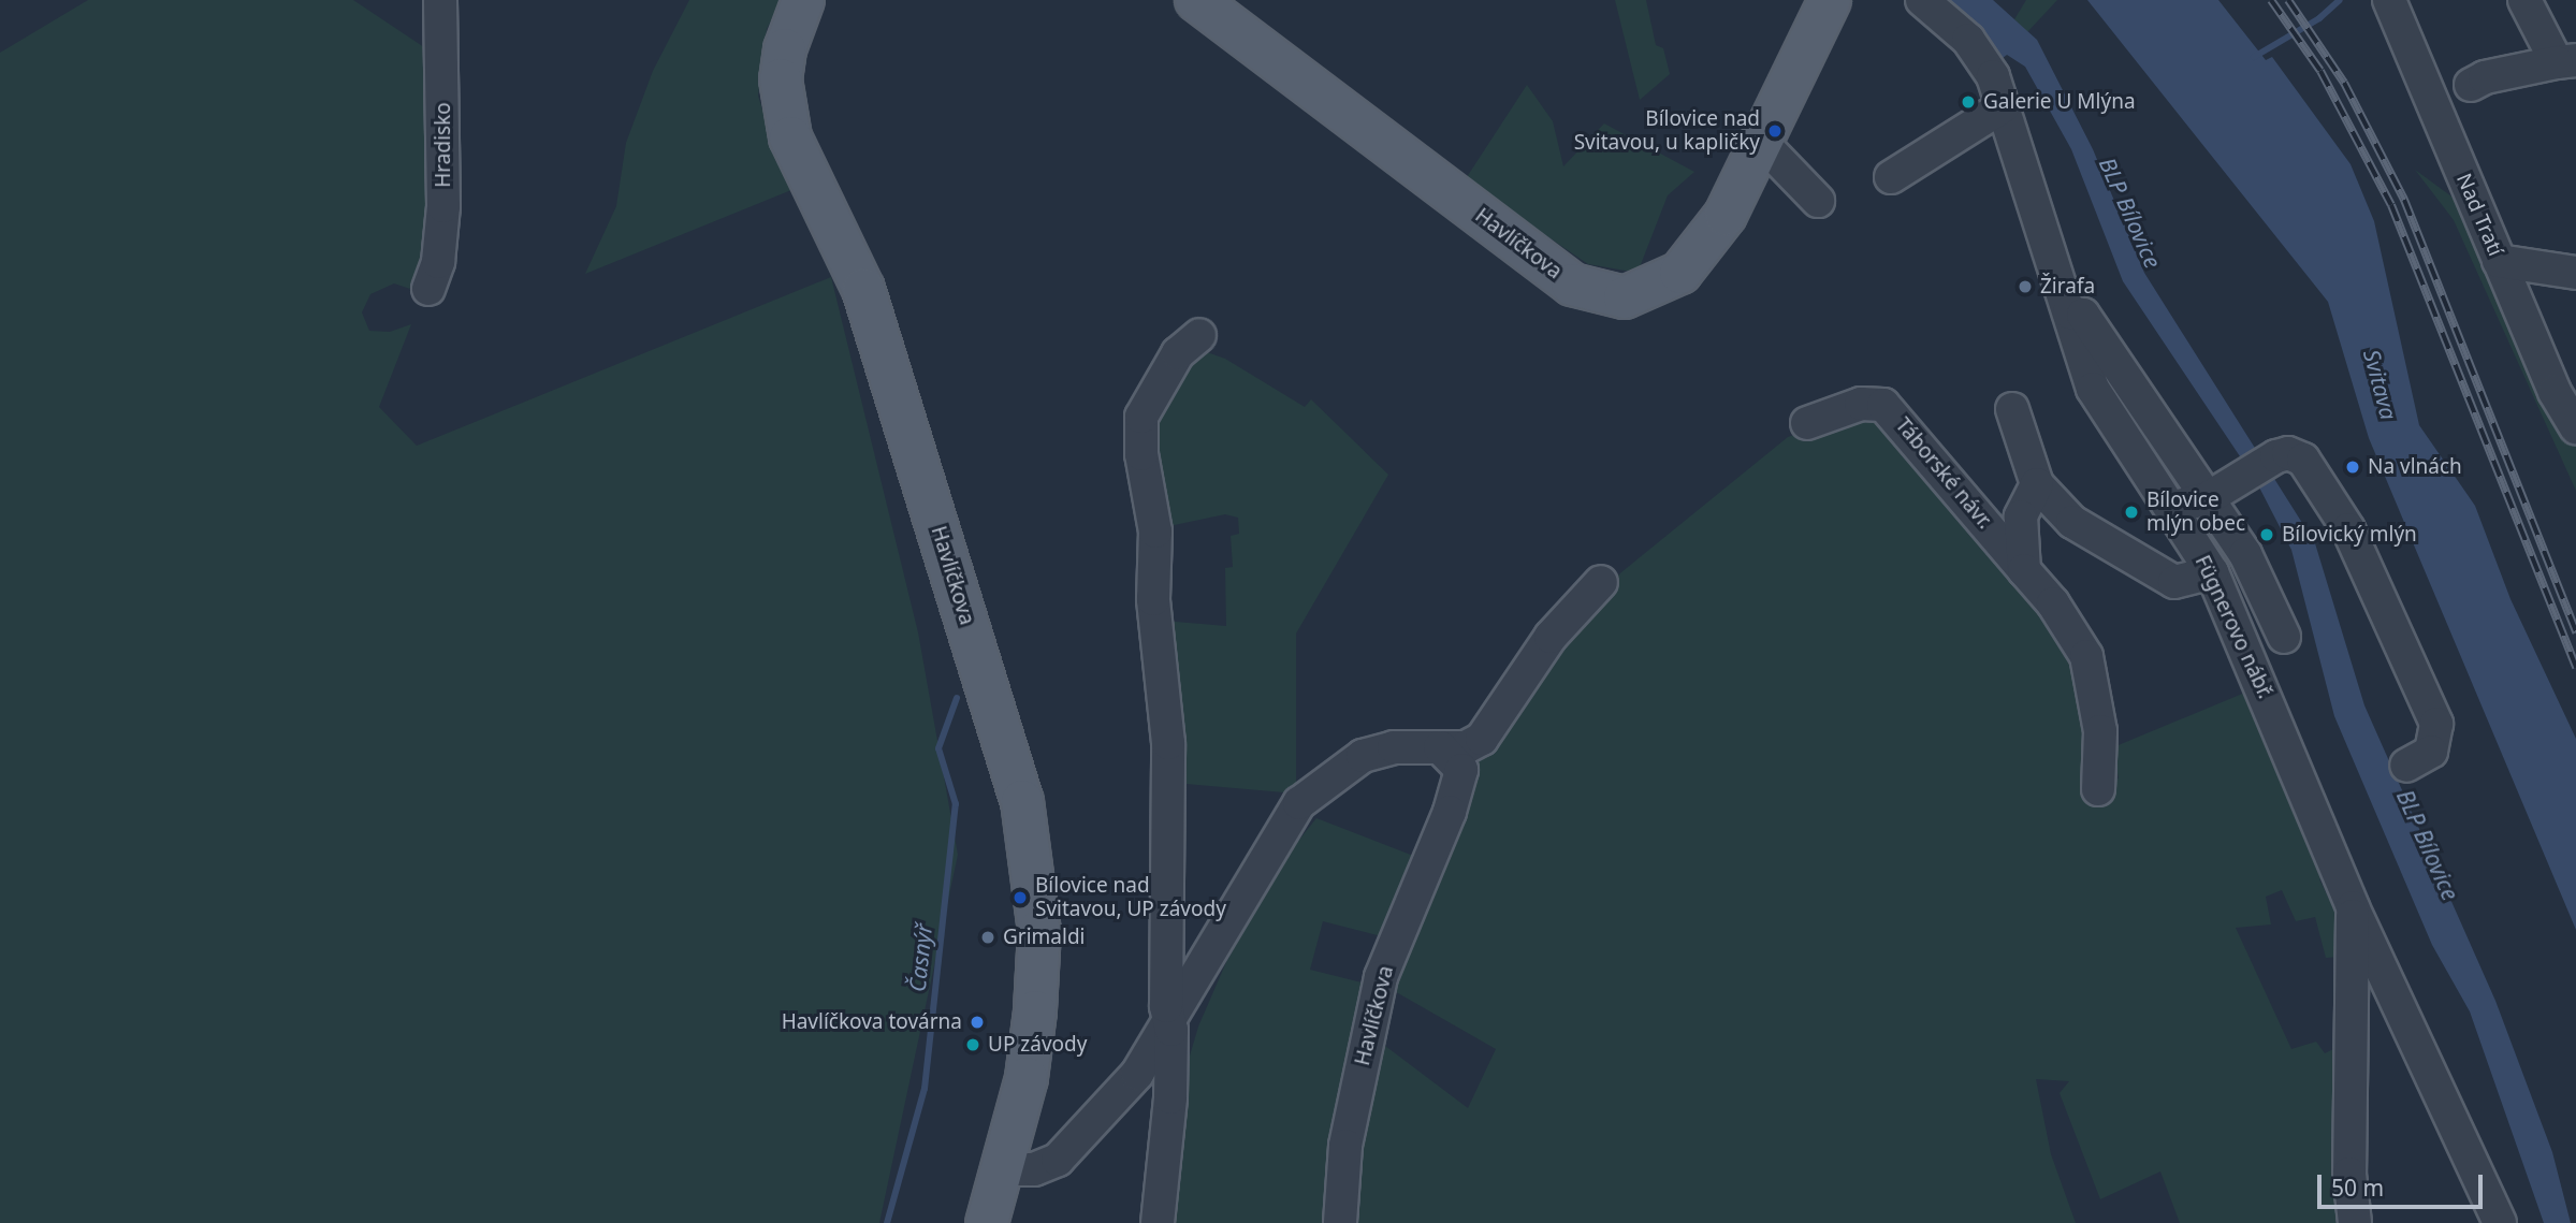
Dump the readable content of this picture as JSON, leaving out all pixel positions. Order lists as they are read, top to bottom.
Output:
{
  "streets": {
    "main road": ["Havlíčkova"],
    "street": [
      "Hradisko",
      "Nad Tratí",
      "Táborské návr.",
      "Fügnerovo nábř."
    ]
  },
  "water": ["BLP Bílovice", "Svitava", "Časnýř"],
  "places": [
    "Galerie U Mlýna",
    "Bílovice nad Svitavou, u kapličky",
    "Žirafa",
    "Na vlnách",
    "Bílovice mlýn obec",
    "Bílovický mlýn",
    "Bílovice nad Svitavou, UP závody",
    "Grimaldi",
    "Havlíčkova továrna",
    "UP závody"
  ],
  "scale_bar": "50 m"
}
